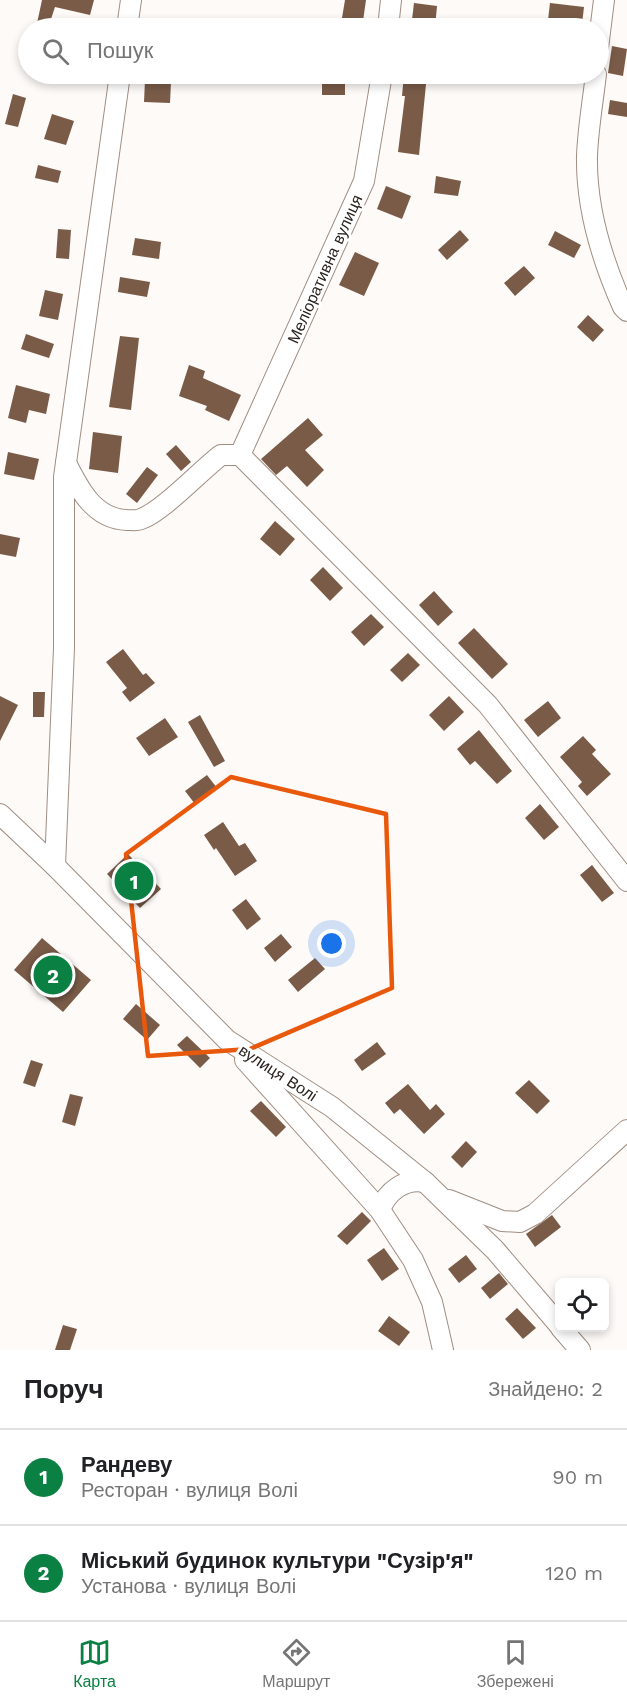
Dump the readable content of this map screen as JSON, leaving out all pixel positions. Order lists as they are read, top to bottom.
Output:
{
  "streets": {
    "street": ["Меліоративна вулиця", "вулиця Волі"]
  },
  "page": {
    "search": "Пошук",
    "pins": ["1", "2"],
    "heading": ["Поруч", "Знайдено: 2"],
    "list": [
      {
        "mark": "1",
        "name": "Рандеву",
        "note": "Ресторан · вулиця Волі",
        "value": "90 m"
      },
      {
        "mark": "2",
        "name": "Міський будинок культури \"Сузір'я\"",
        "note": "Установа · вулиця Волі",
        "value": "120 m"
      }
    ],
    "nav": ["Карта", "Маршрут", "Збережені"]
  }
}
